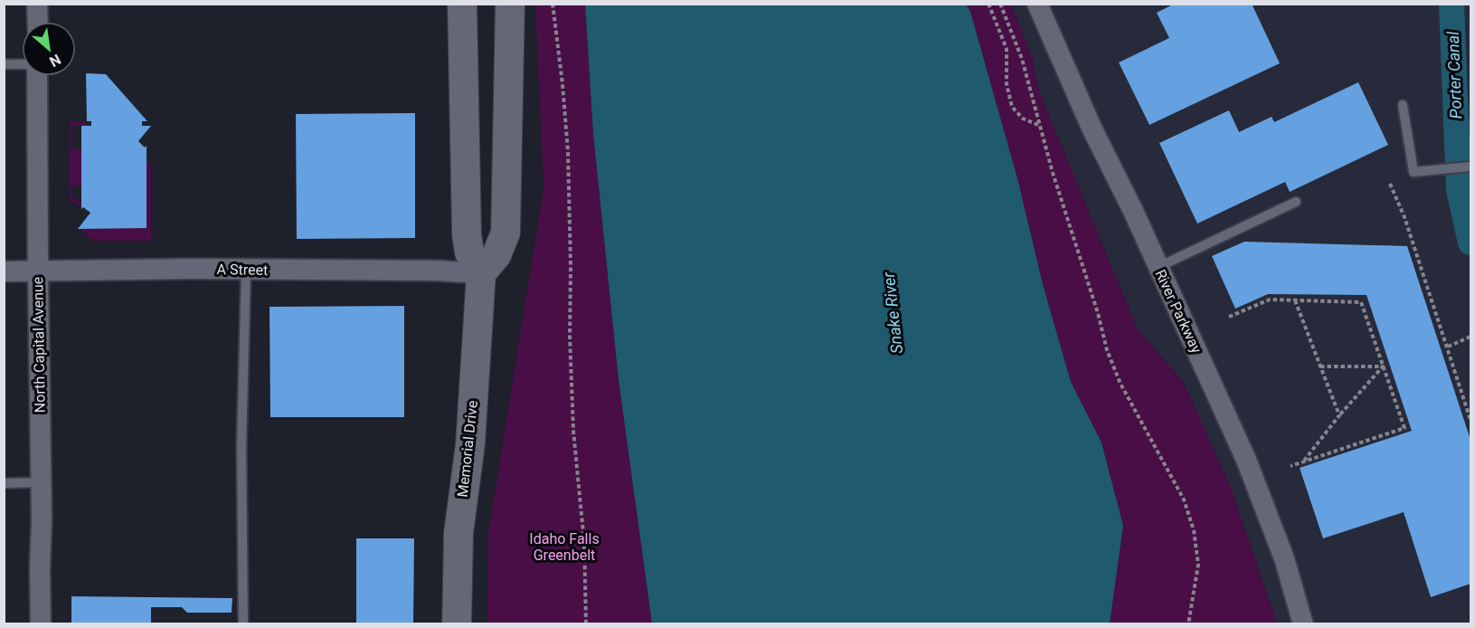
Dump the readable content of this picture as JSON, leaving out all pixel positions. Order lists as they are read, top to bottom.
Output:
{
  "streets": {
    "main road": ["Memorial Drive"],
    "street": ["A Street", "River Parkway", "North Capital Avenue"]
  },
  "crossings": [
    ["A Street", "North Capital Avenue"],
    ["A Street", "Memorial Drive"]
  ],
  "water": ["Porter Canal", "Snake River"],
  "parks": ["Idaho Falls Greenbelt"],
  "north": "bottom right"
}
